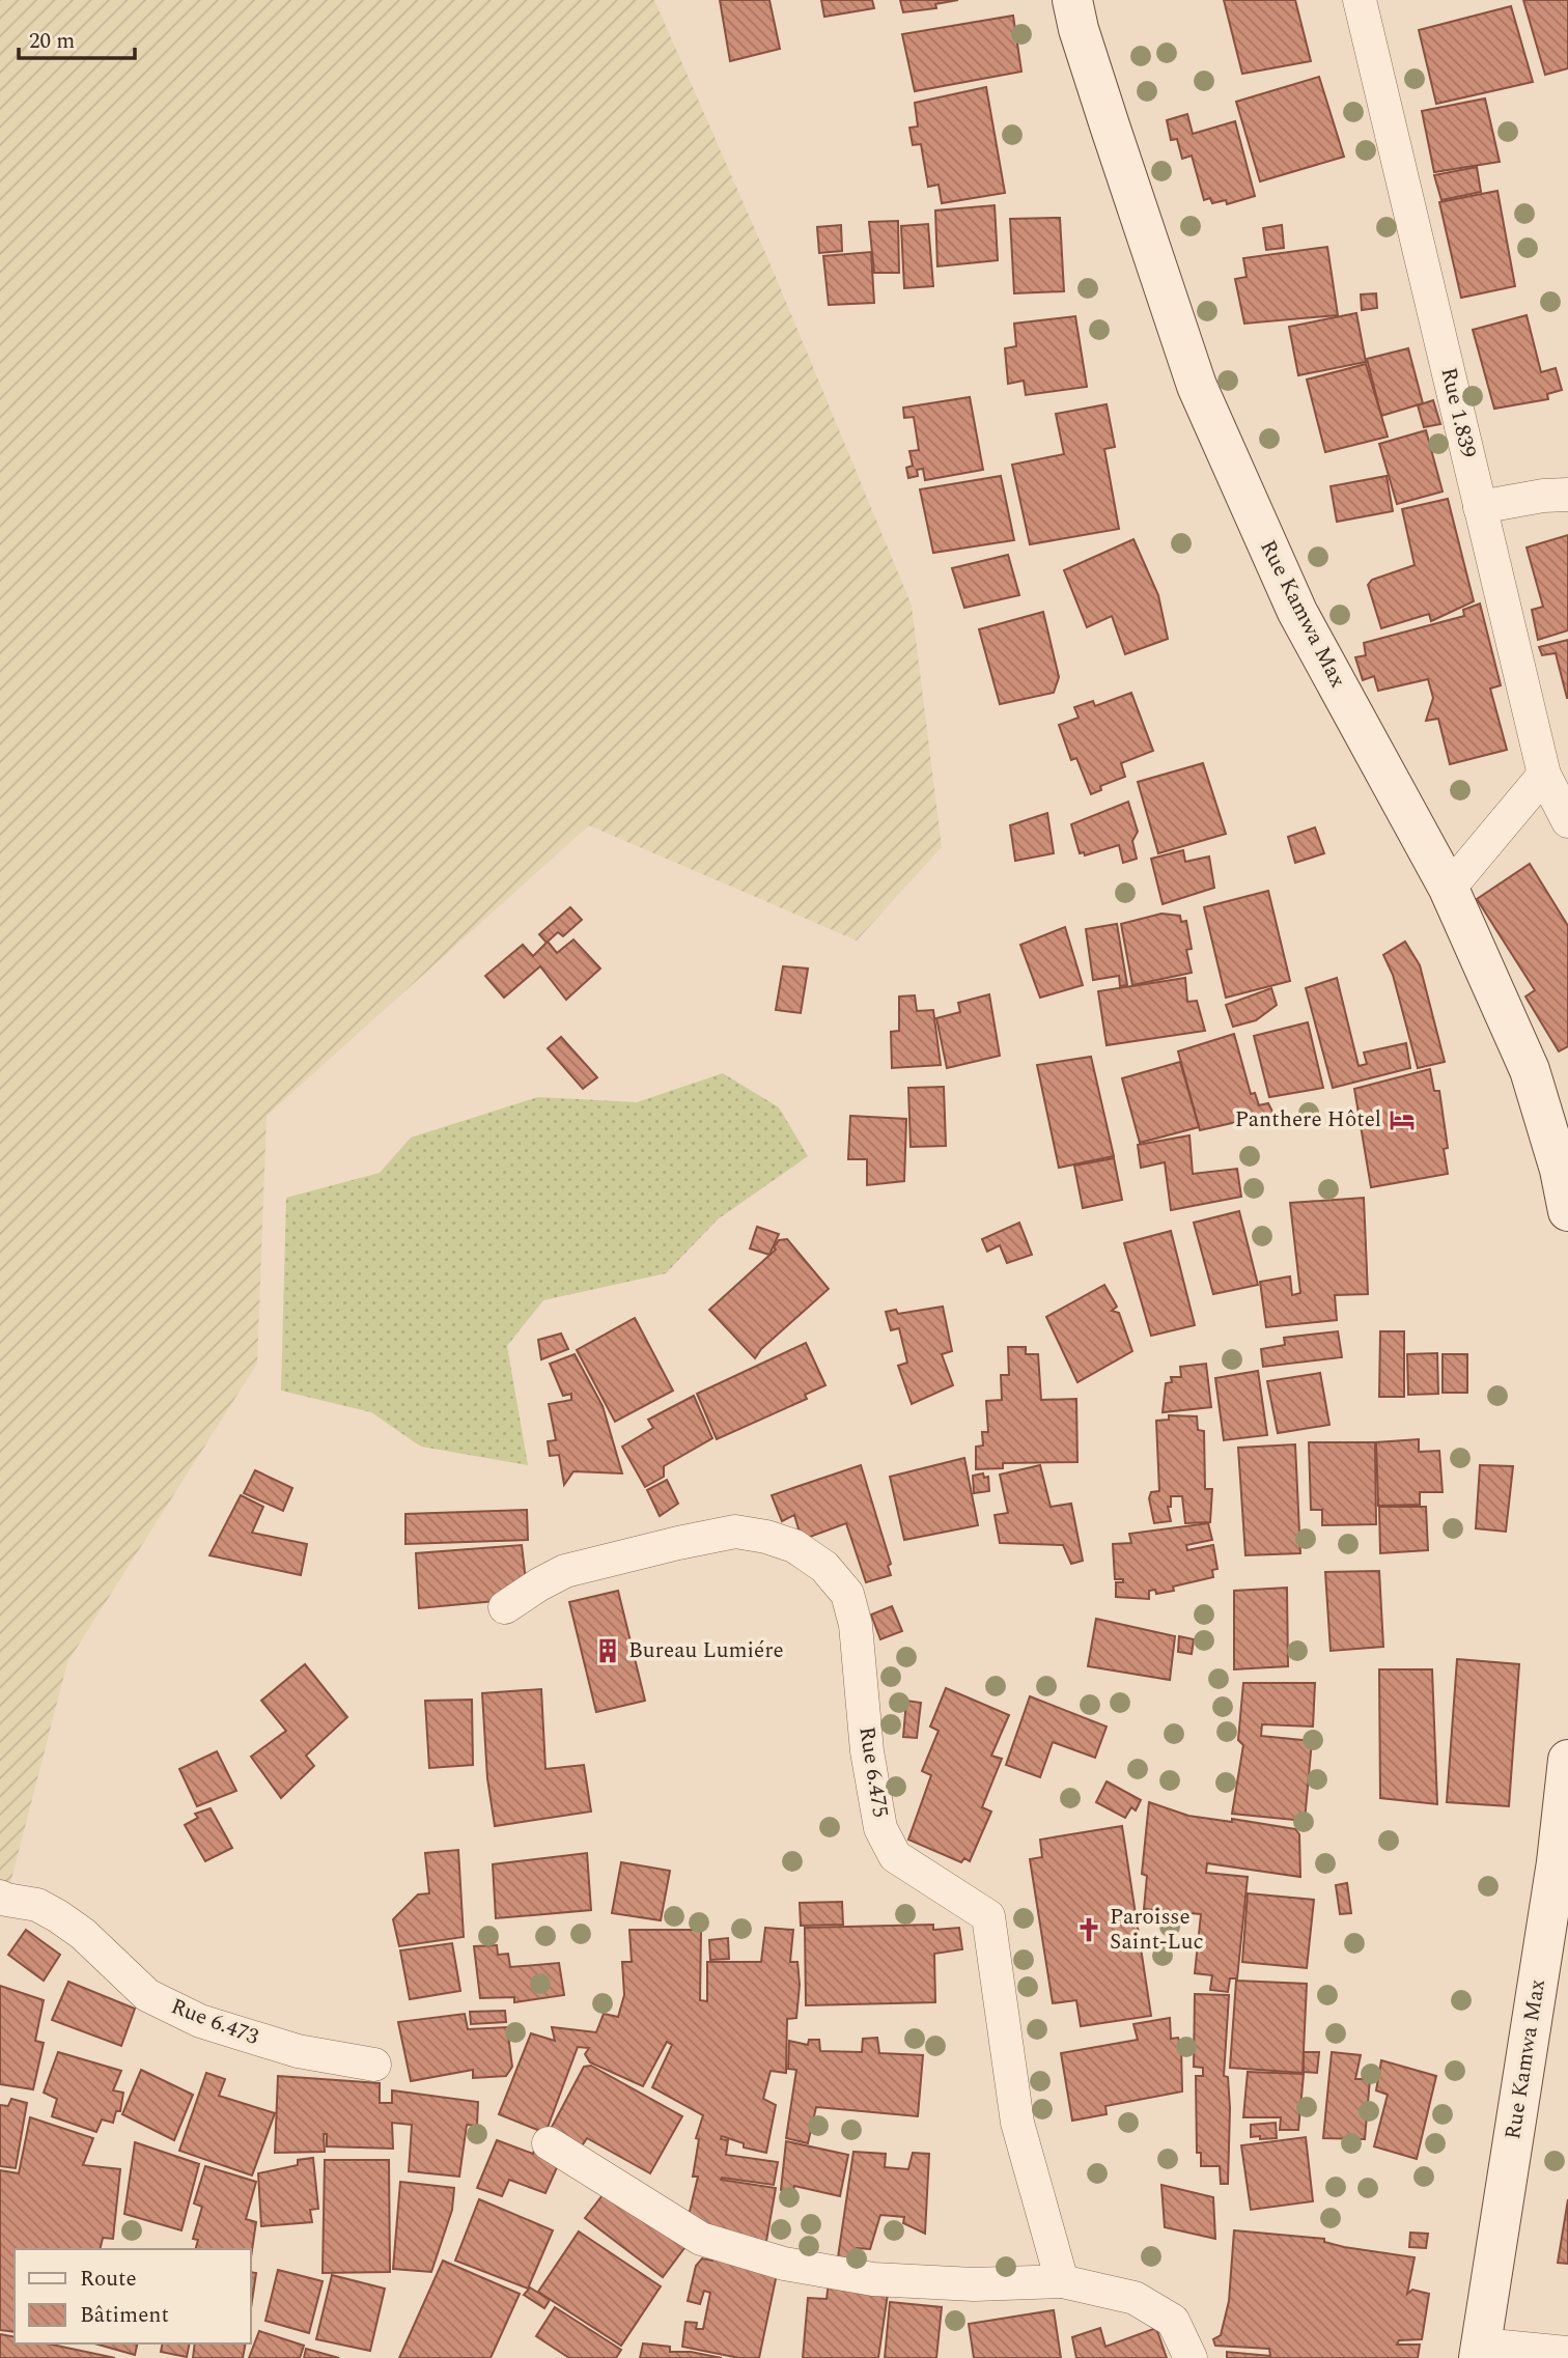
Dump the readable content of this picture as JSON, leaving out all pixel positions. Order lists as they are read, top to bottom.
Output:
{
  "streets": {
    "main road": ["Rue Kamwa Max"],
    "street": ["Rue 1.839", "Rue 6.475", "Rue 6.473"]
  },
  "places": {
    "hotel": ["Panthere Hôtel"],
    "building": ["Bureau Lumiére"],
    "church": ["Paroisse Saint-Luc"]
  },
  "legend": ["Route", "Bâtiment"],
  "scale_bar": "20 m"
}
